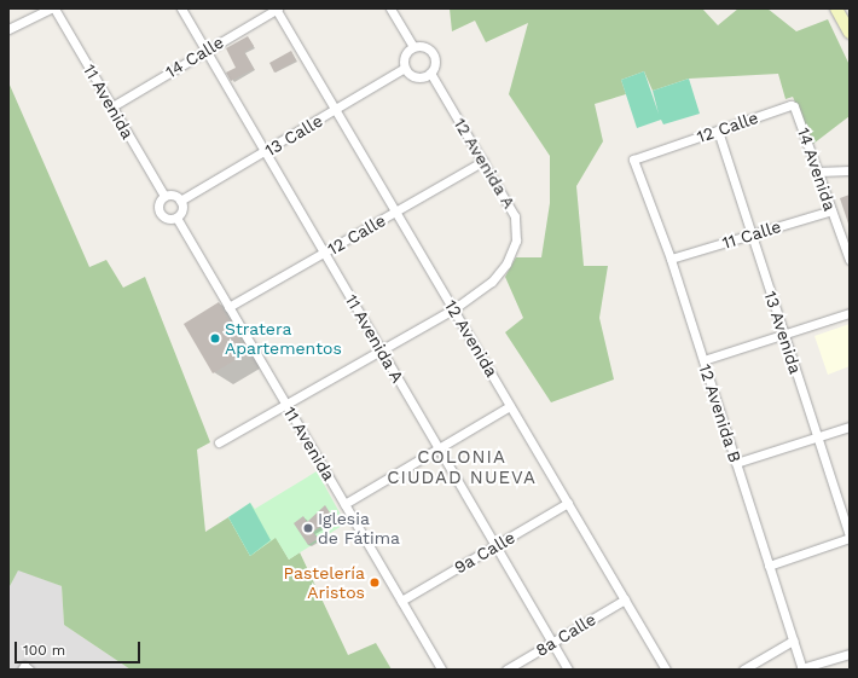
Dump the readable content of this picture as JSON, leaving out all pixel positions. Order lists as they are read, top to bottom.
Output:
{
  "streets": {
    "street": [
      "14 Calle",
      "11 Avenida",
      "12 Calle",
      "13 Calle",
      "12 Avenida A",
      "14 Avenida",
      "11 Calle",
      "13 Avenida",
      "11 Avenida A",
      "12 Avenida",
      "12 Avenida B",
      "9a Calle",
      "8a Calle"
    ]
  },
  "crossings": [
    ["14 Calle", "11 Avenida"],
    ["14 Calle", "11 Avenida A"],
    ["14 Calle", "12 Avenida"],
    ["11 Avenida", "12 Calle"],
    ["11 Avenida", "13 Calle"],
    ["11 Avenida", "9a Calle"],
    ["12 Calle", "12 Avenida A"],
    ["12 Calle", "14 Avenida"],
    ["12 Calle", "13 Avenida"],
    ["12 Calle", "11 Avenida A"],
    ["12 Calle", "12 Avenida"],
    ["12 Calle", "12 Avenida B"],
    ["13 Calle", "12 Avenida A"],
    ["13 Calle", "11 Avenida A"],
    ["13 Calle", "12 Avenida"],
    ["12 Avenida A", "12 Avenida"],
    ["14 Avenida", "11 Calle"],
    ["11 Calle", "13 Avenida"],
    ["11 Calle", "12 Avenida B"],
    ["11 Avenida A", "9a Calle"],
    ["11 Avenida A", "8a Calle"],
    ["12 Avenida", "9a Calle"],
    ["12 Avenida", "8a Calle"]
  ],
  "districts": ["COLONIA CIUDAD NUEVA"],
  "places": ["Stratera Apartementos", "Iglesia de Fátima", "Pastelería Aristos"],
  "scale_bar": "100 m"
}
